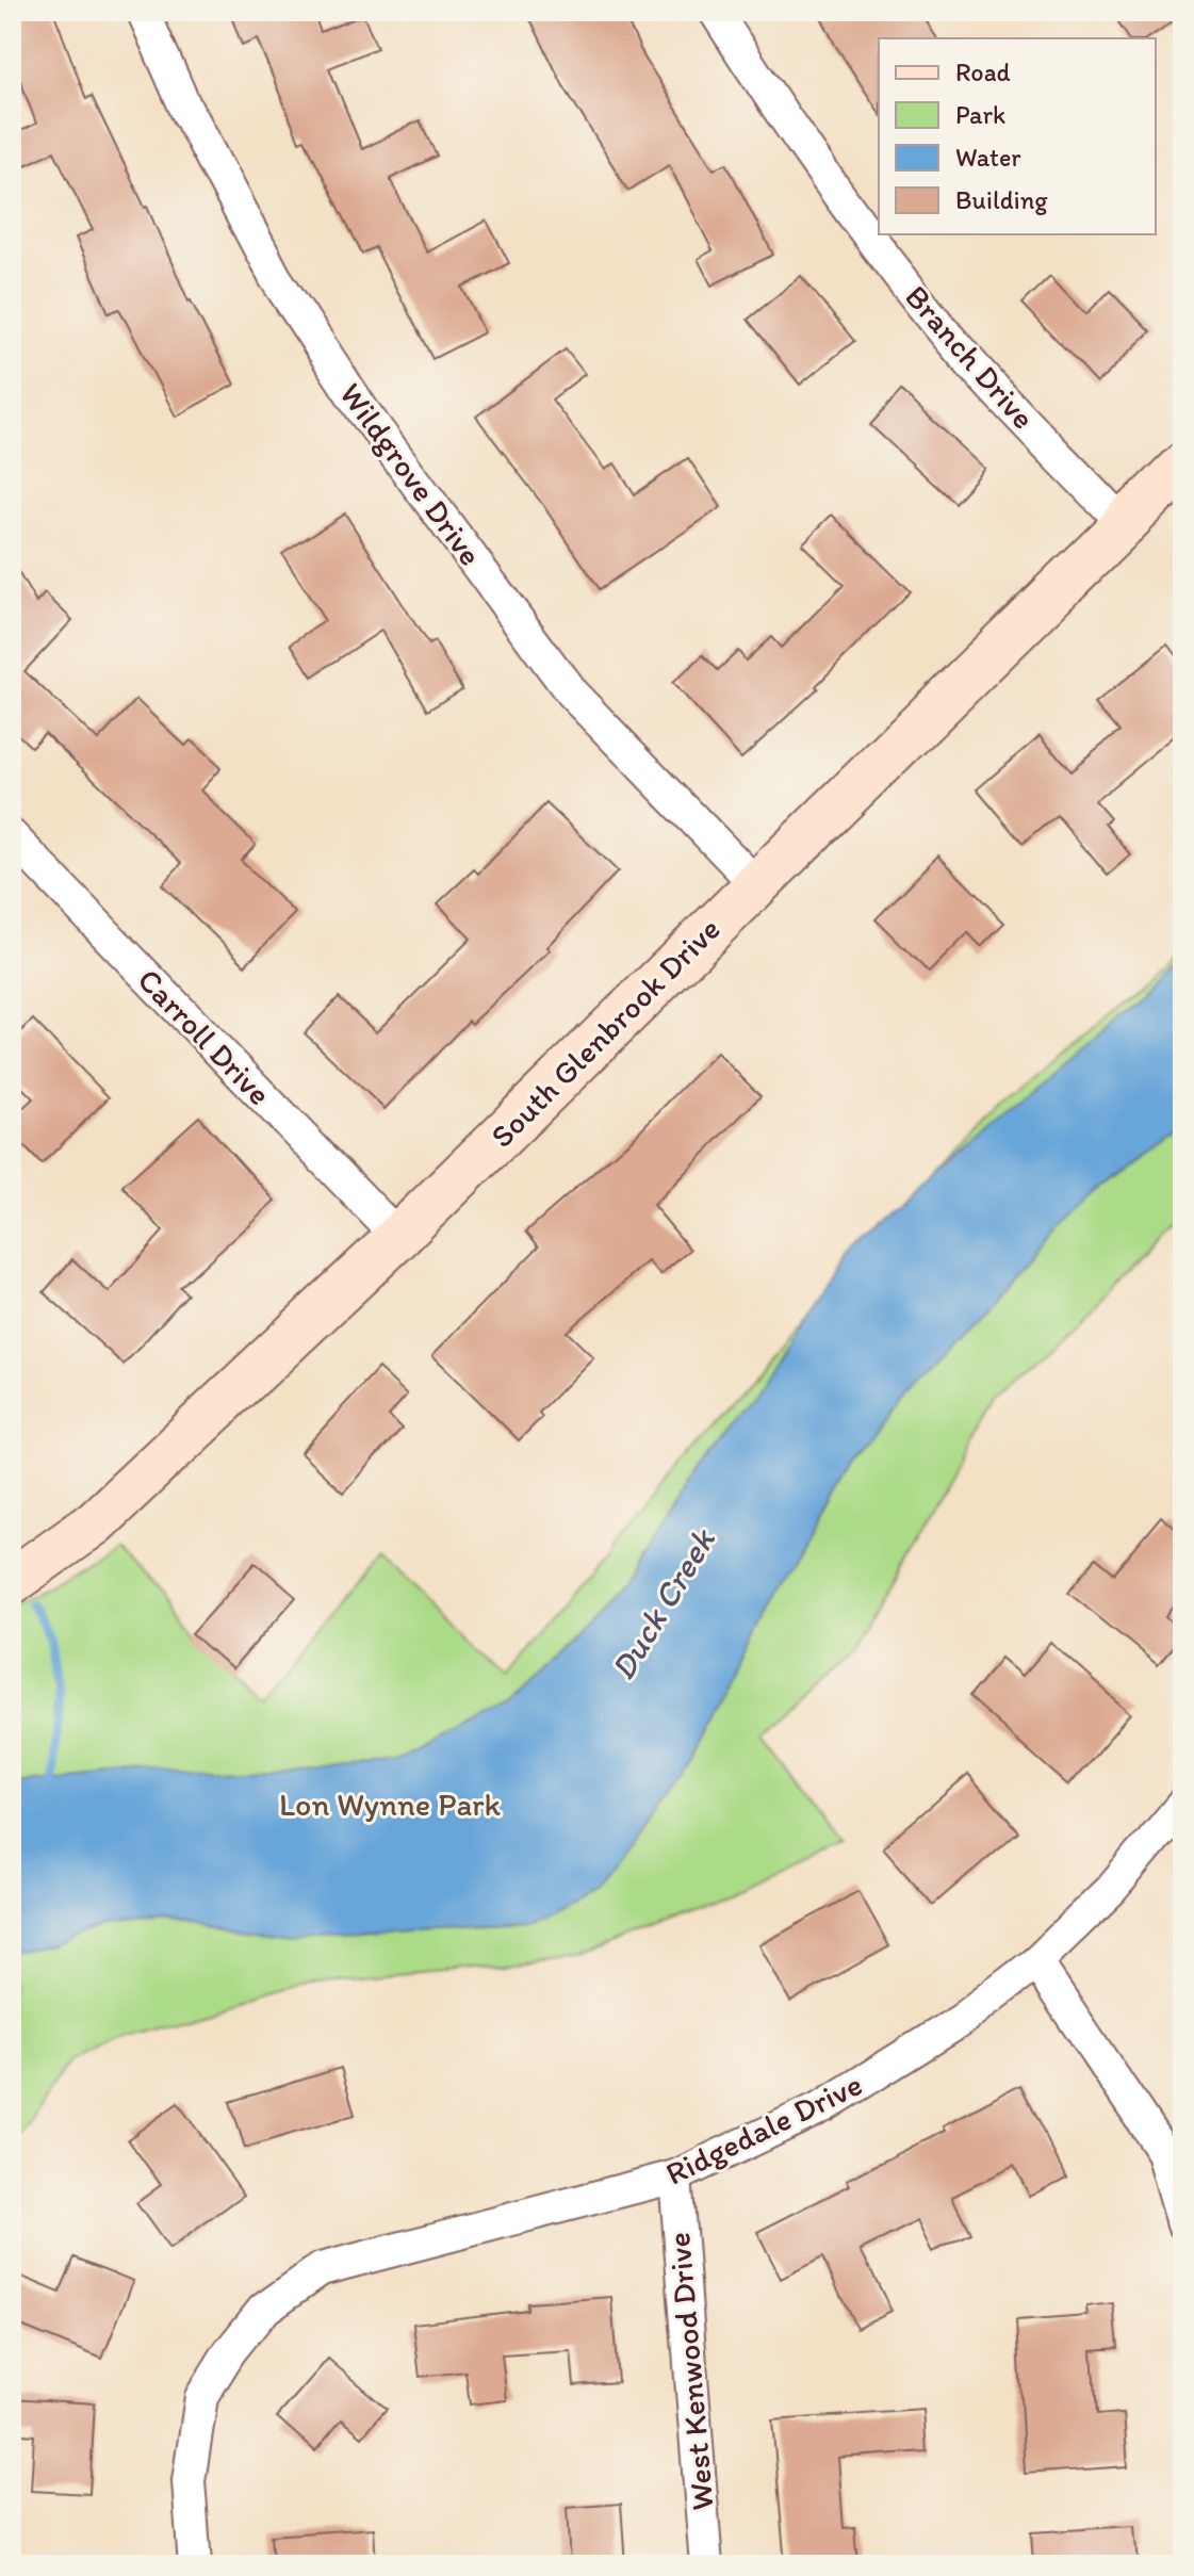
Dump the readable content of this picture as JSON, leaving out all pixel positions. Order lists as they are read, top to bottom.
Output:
{
  "streets": {
    "street": [
      "Branch Drive",
      "Wildgrove Drive",
      "South Glenbrook Drive",
      "Carroll Drive",
      "Ridgedale Drive",
      "West Kenwood Drive"
    ]
  },
  "crossings": [
    ["Branch Drive", "South Glenbrook Drive"],
    ["Wildgrove Drive", "South Glenbrook Drive"],
    ["South Glenbrook Drive", "Carroll Drive"],
    ["Ridgedale Drive", "West Kenwood Drive"]
  ],
  "water": ["Duck Creek"],
  "parks": ["Lon Wynne Park"],
  "legend": [
    "Road",
    "Park",
    "Water",
    "Building"
  ]
}
